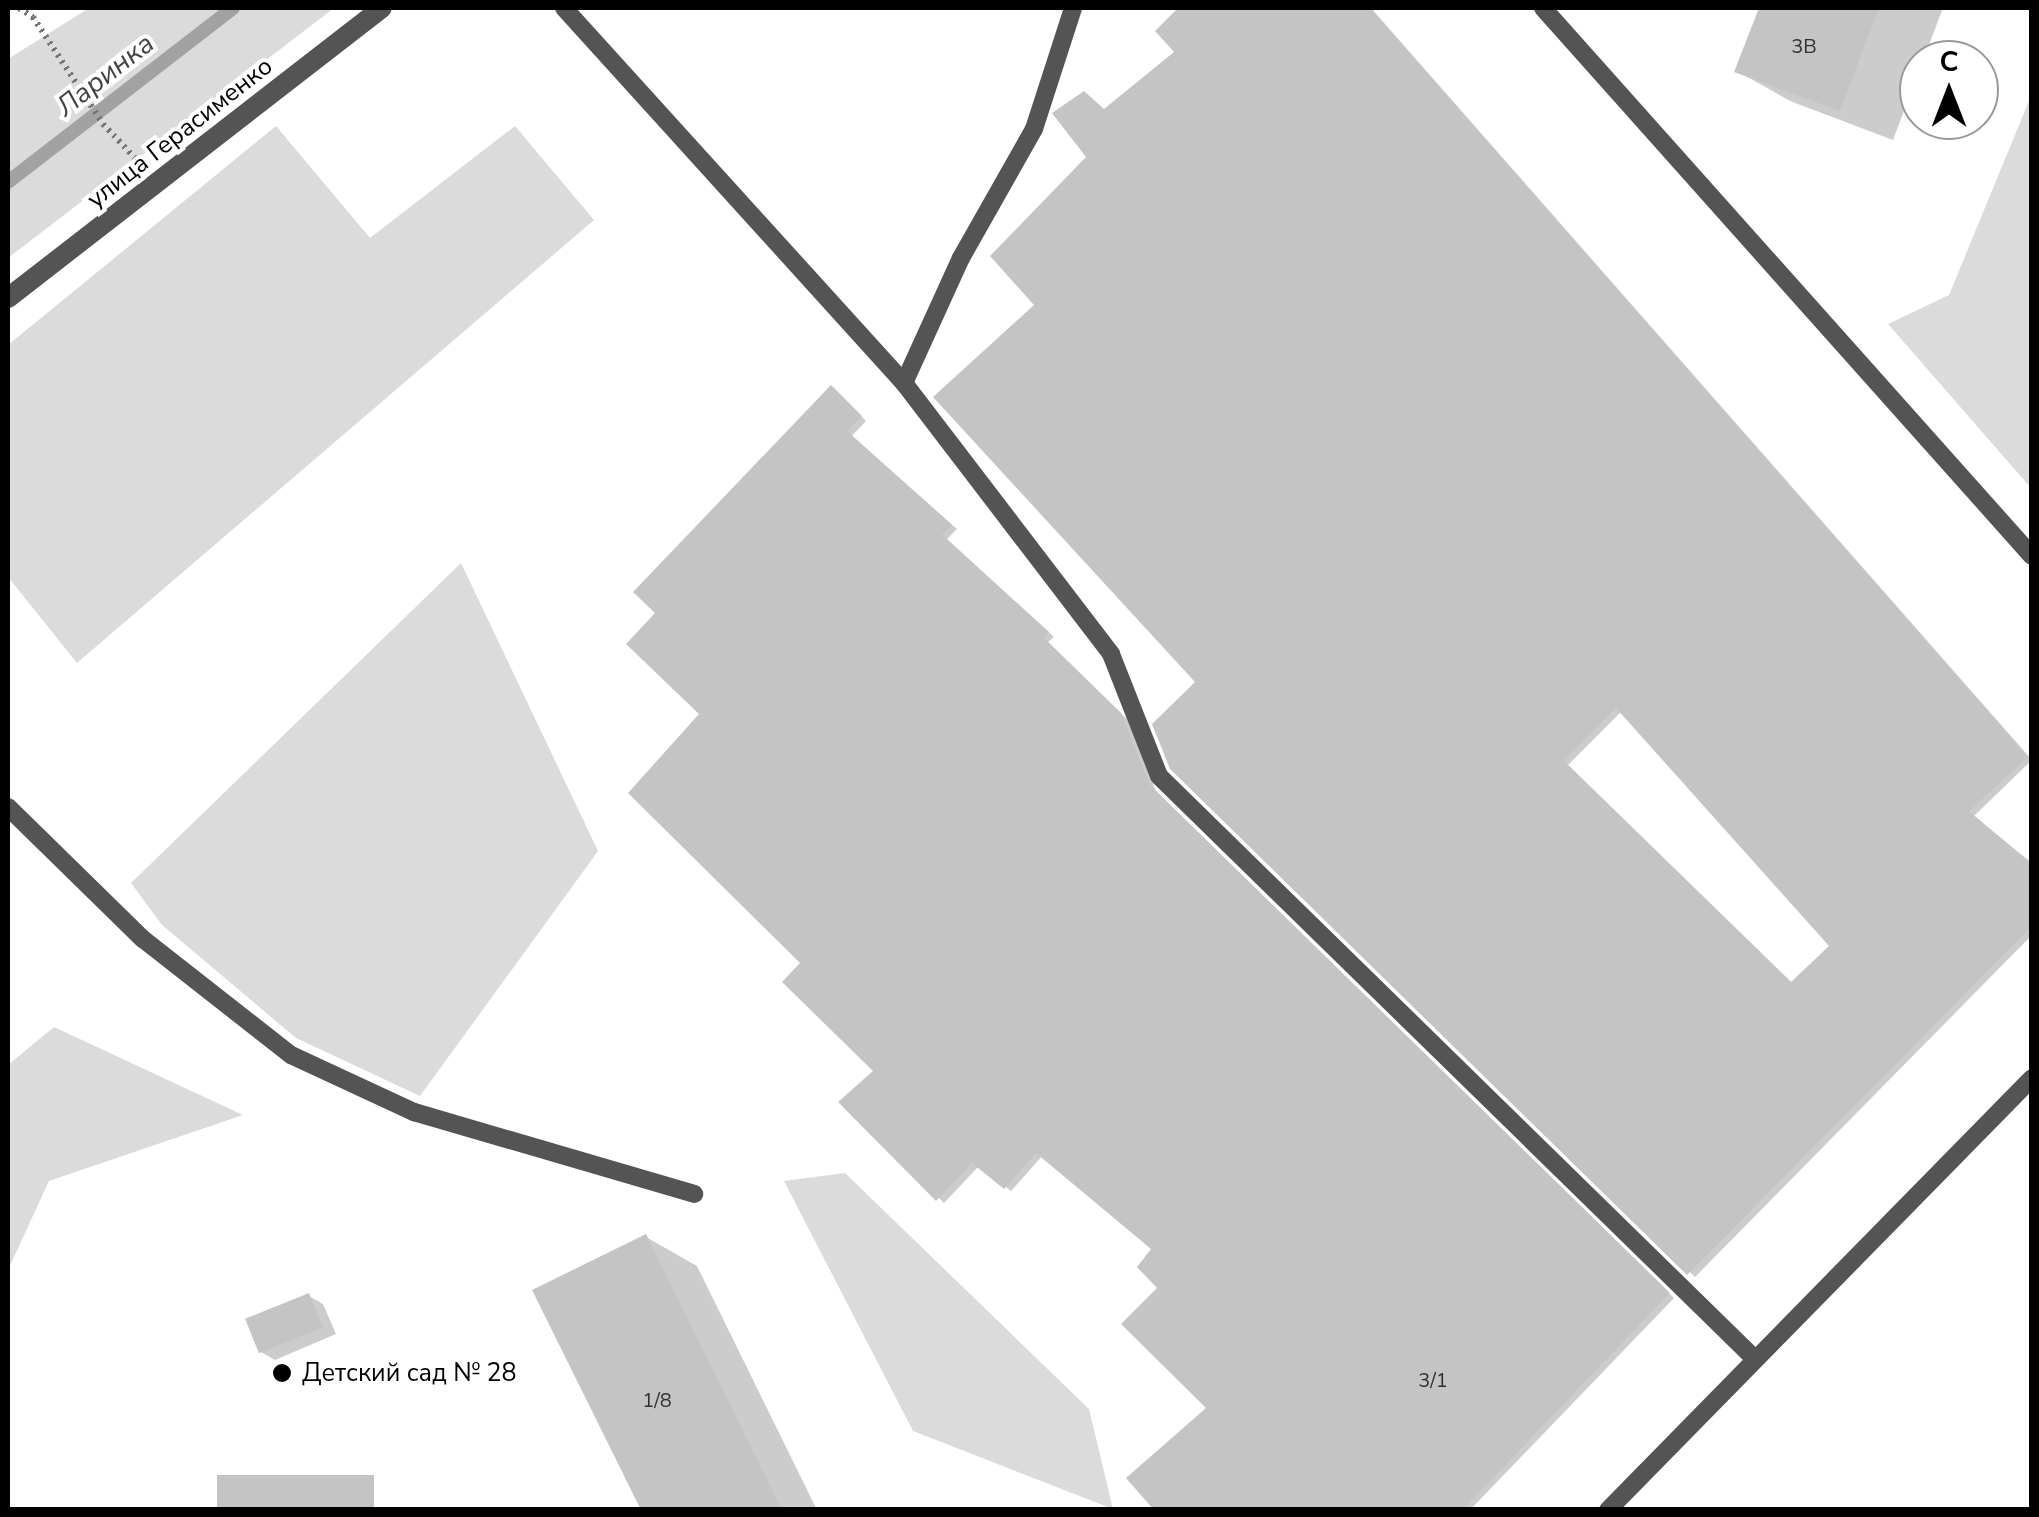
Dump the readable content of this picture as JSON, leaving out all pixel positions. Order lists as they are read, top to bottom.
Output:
{
  "streets": {
    "street": ["улица Герасименко"]
  },
  "water": ["Ларинка"],
  "places": ["Детский сад № 28"],
  "house_numbers": ["3В", "3/1", "1/8"],
  "north": "top"
}
